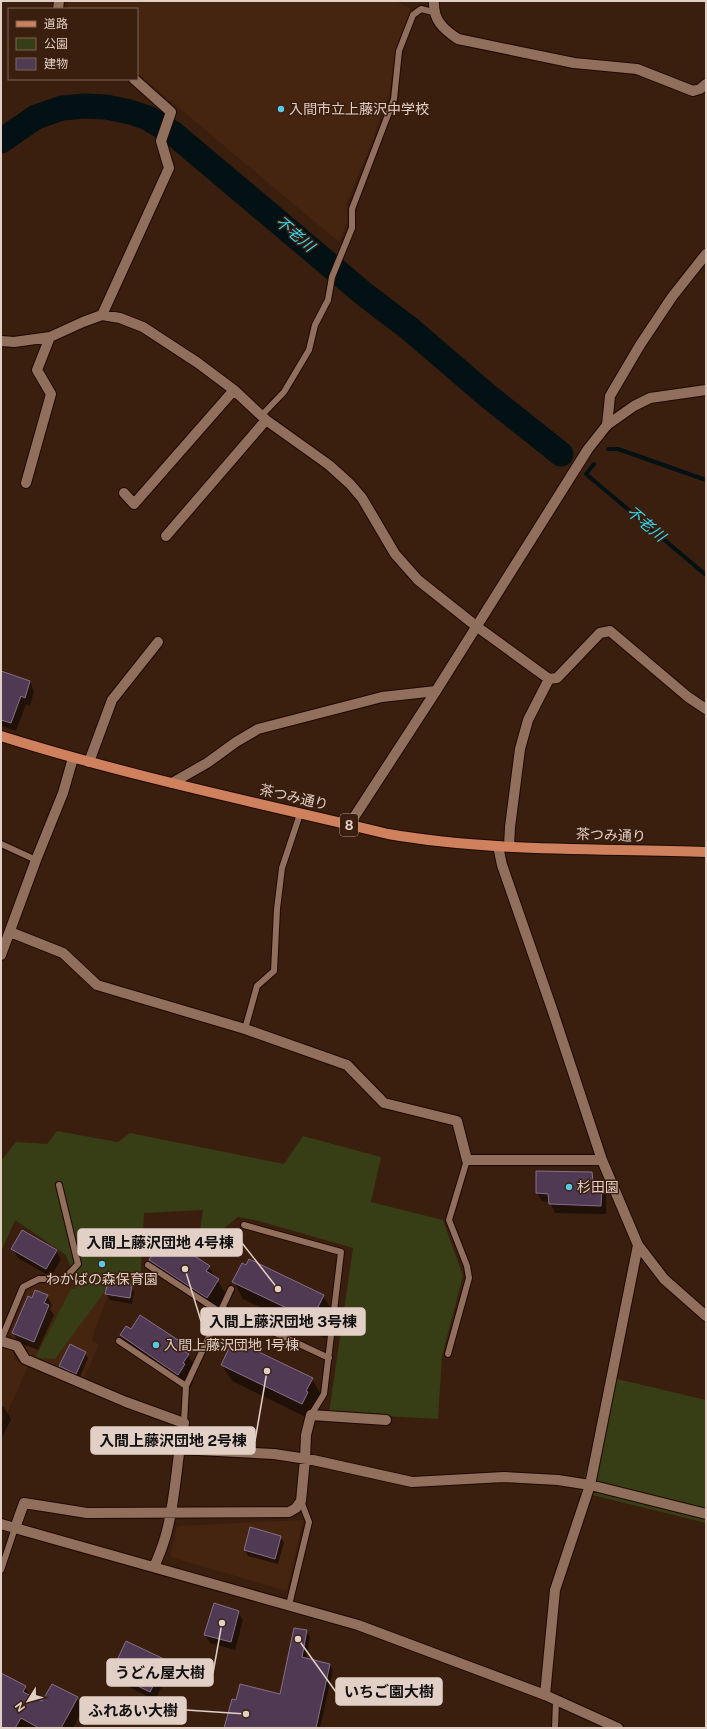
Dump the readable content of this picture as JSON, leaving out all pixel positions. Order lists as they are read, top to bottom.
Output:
{
  "streets": {
    "main road": ["茶つみ通り", "8"]
  },
  "water": ["不老川"],
  "places": [
    "入間市立上藤沢中学校",
    "杉田園",
    "わかばの森保育園",
    "入間上藤沢団地 3号棟",
    "入間上藤沢団地 4号棟",
    "入間上藤沢団地 1号棟",
    "入間上藤沢団地 2号棟",
    "うどん屋大樹",
    "いちご園大樹",
    "ふれあい大樹"
  ],
  "legend": ["道路", "公園", "建物"],
  "north": "bottom left"
}
